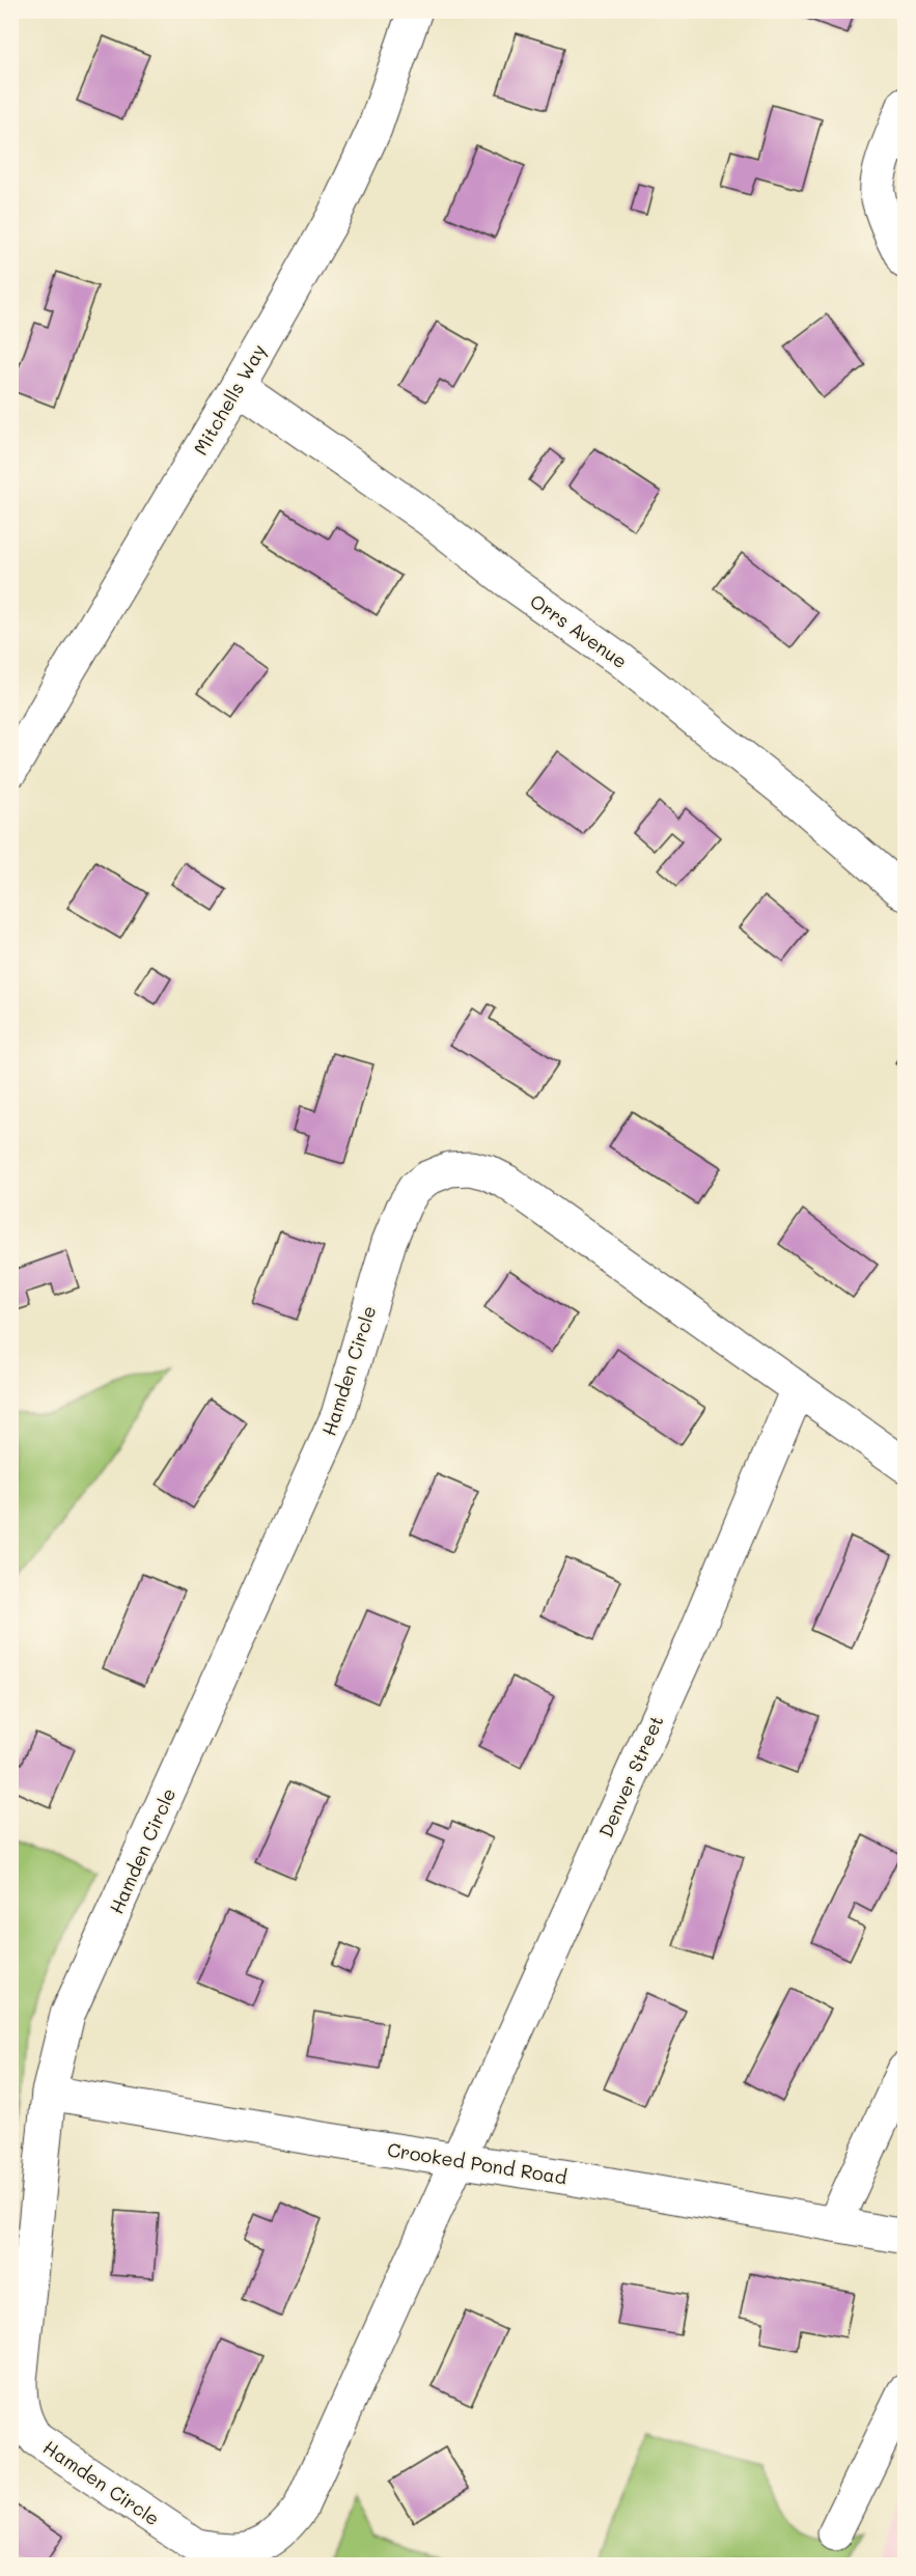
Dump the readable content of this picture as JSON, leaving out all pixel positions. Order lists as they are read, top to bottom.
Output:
{
  "streets": {
    "street": [
      "Mitchells Way",
      "Orrs Avenue",
      "Hamden Circle",
      "Denver Street",
      "Crooked Pond Road"
    ]
  },
  "crossings": [
    ["Mitchells Way", "Orrs Avenue"],
    ["Hamden Circle", "Denver Street"],
    ["Hamden Circle", "Crooked Pond Road"],
    ["Denver Street", "Crooked Pond Road"]
  ]
}
